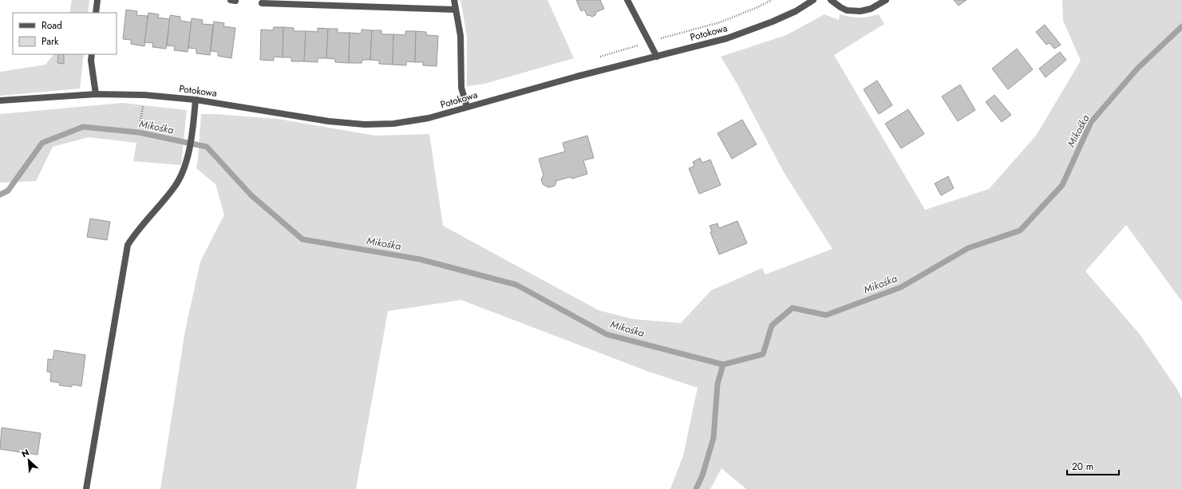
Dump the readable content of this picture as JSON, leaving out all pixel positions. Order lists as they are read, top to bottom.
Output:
{
  "streets": {
    "street": ["Potokowa"]
  },
  "water": ["Mikośka"],
  "legend": ["Road", "Park"],
  "scale_bar": "20 m",
  "north": "top left"
}
